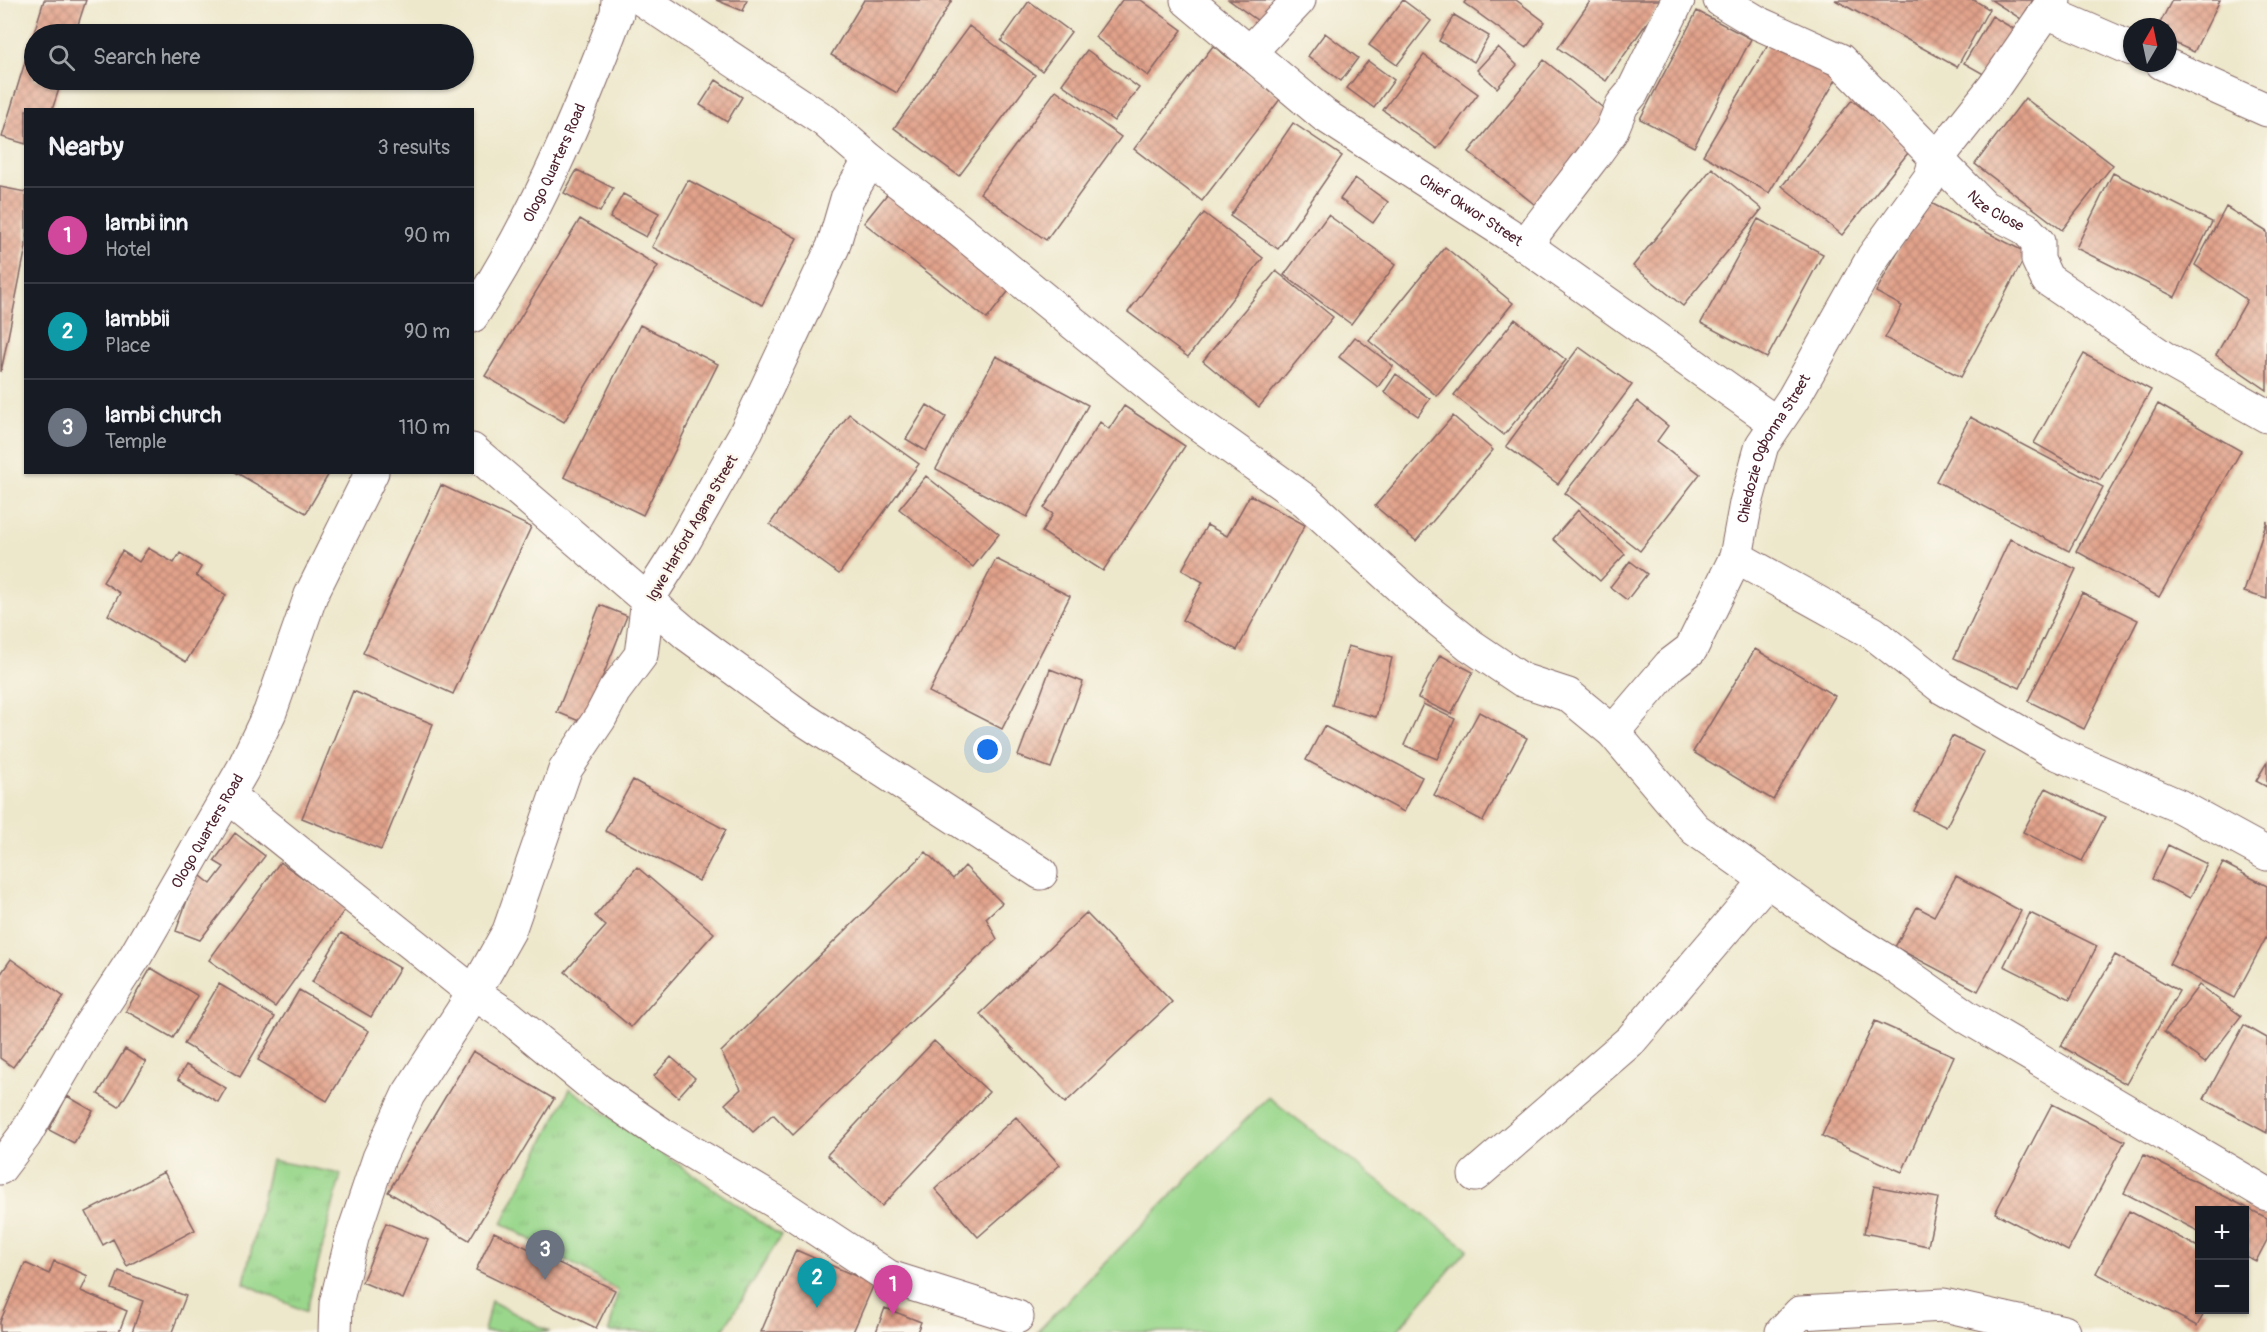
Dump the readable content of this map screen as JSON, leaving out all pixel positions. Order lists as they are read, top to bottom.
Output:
{
  "streets": {
    "street": [
      "Ologo Quarters Road",
      "Chief Okwor Street",
      "Nze Close",
      "Chiedozie Ogbonna Street",
      "Igwe Harford Agana Street"
    ]
  },
  "crossings": [
    ["Nze Close", "Chiedozie Ogbonna Street"]
  ],
  "north": "top",
  "page": {
    "search": "Search here",
    "heading": ["Nearby", "3 results"],
    "list": [
      {
        "mark": "1",
        "name": "lambi inn",
        "note": "Hotel",
        "value": "90 m"
      },
      {
        "mark": "2",
        "name": "lambbii",
        "note": "Place",
        "value": "90 m"
      },
      {
        "mark": "3",
        "name": "lambi church",
        "note": "Temple",
        "value": "110 m"
      }
    ],
    "map_buttons": ["+", "−"],
    "pins": ["3", "2", "1"]
  }
}
